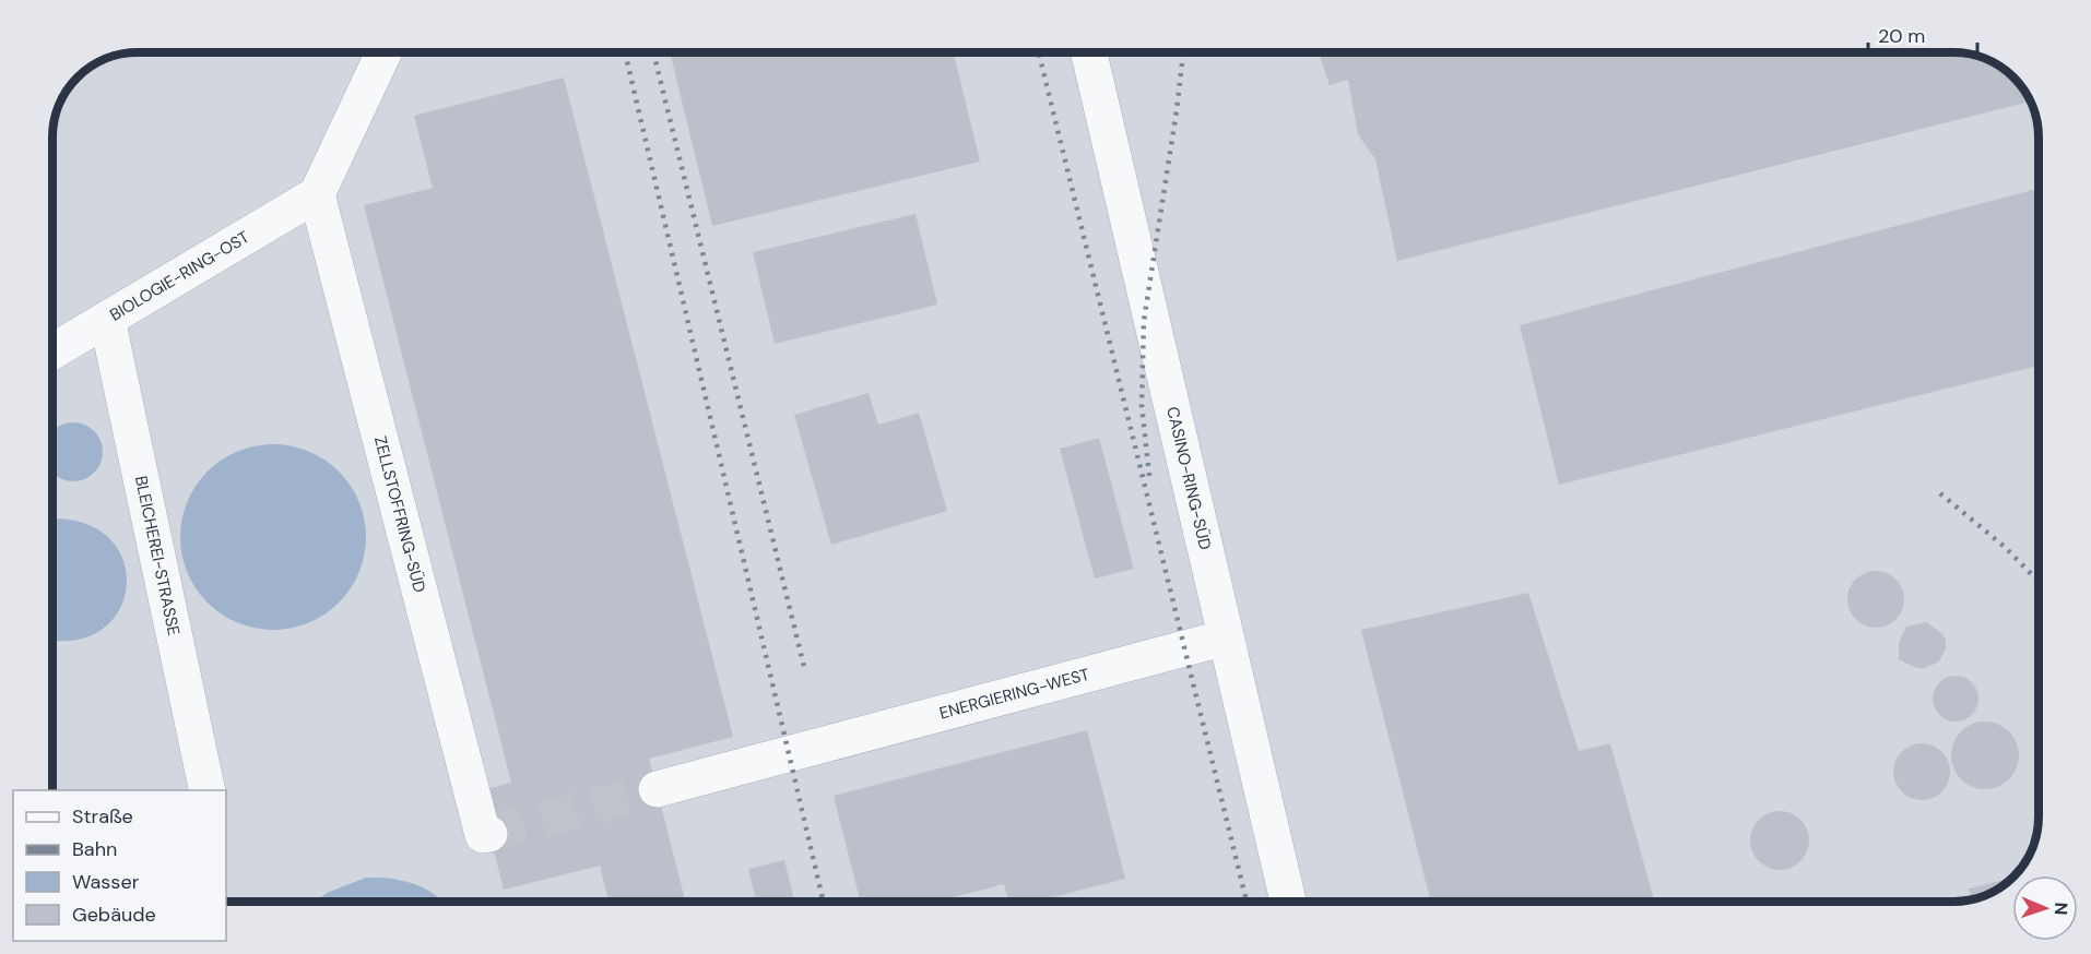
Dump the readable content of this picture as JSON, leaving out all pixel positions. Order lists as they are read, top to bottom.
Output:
{
  "streets": {
    "lane": [
      "BIOLOGIE-RING-OST",
      "CASINO-RING-SÜD",
      "ZELLSTOFFRING-SÜD",
      "BLEICHEREI-STRASSE",
      "ENERGIERING-WEST"
    ]
  },
  "crossings": [
    ["BIOLOGIE-RING-OST", "ZELLSTOFFRING-SÜD"],
    ["BIOLOGIE-RING-OST", "BLEICHEREI-STRASSE"],
    ["CASINO-RING-SÜD", "ENERGIERING-WEST"]
  ],
  "legend": [
    "Straße",
    "Bahn",
    "Wasser",
    "Gebäude"
  ],
  "scale_bar": "20 m",
  "north": "right"
}
